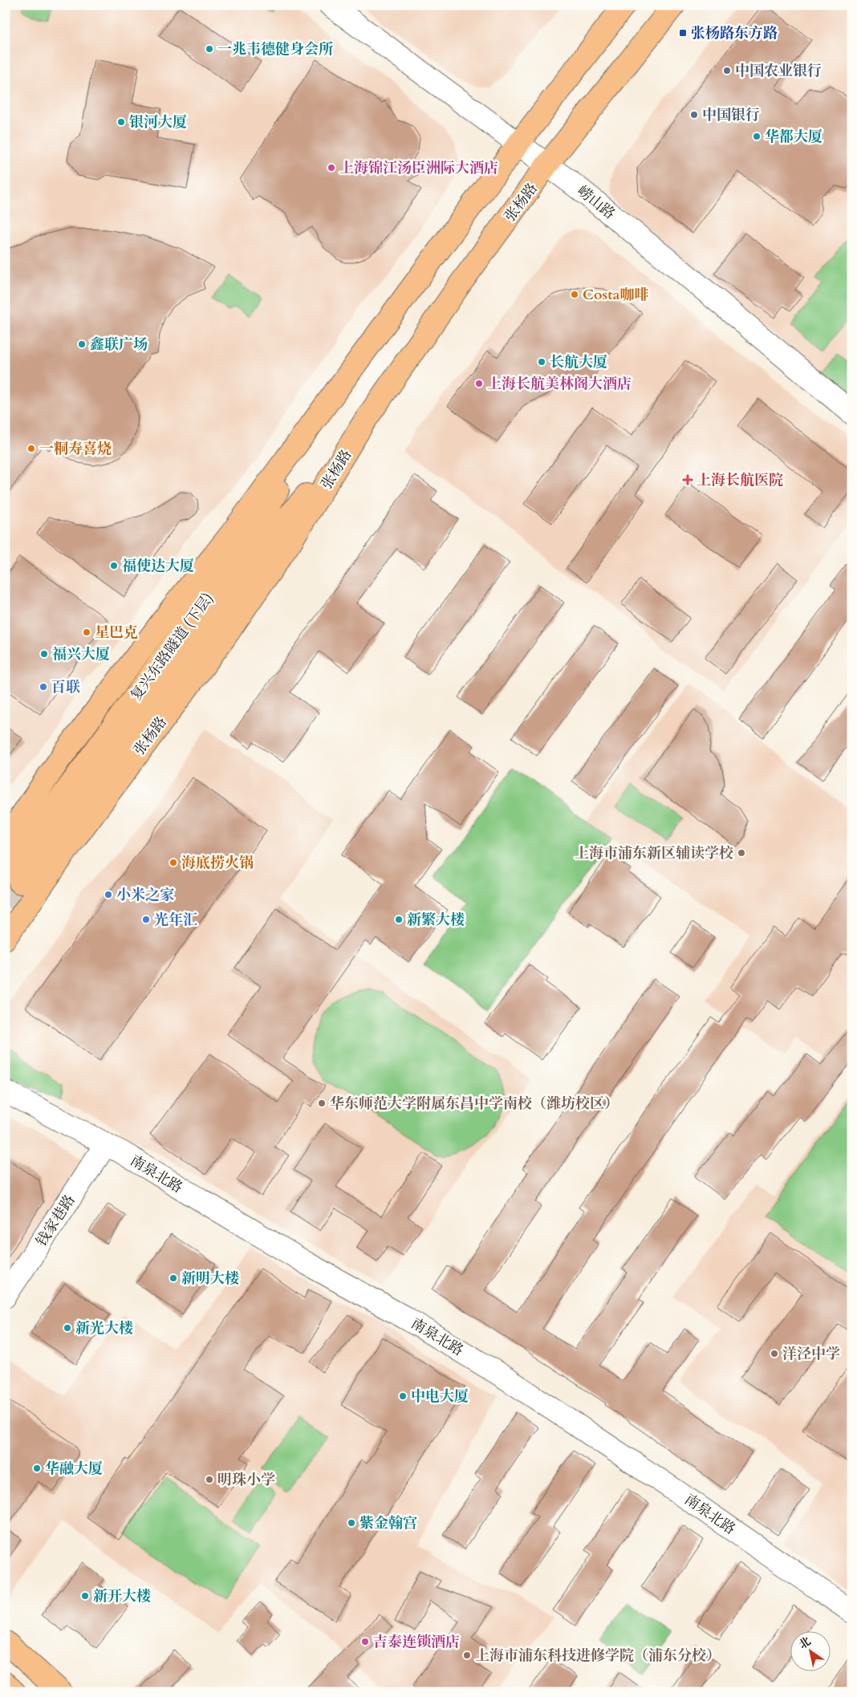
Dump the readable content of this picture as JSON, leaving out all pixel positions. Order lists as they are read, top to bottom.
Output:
{
  "streets": {
    "main road": ["张杨路", "复兴东路隧道 (下层)"],
    "street": ["崂山路", "南泉北路", "钱家巷路"]
  },
  "crossings": [
    ["张杨路", "崂山路"],
    ["张杨路", "复兴东路隧道 (下层)"],
    ["南泉北路", "钱家巷路"]
  ],
  "places": {
    "transit": ["张杨路东方路"],
    "other": [
      "一兆韦德健身会所",
      "中国农业银行",
      "中国银行",
      "银河大厦",
      "华都大厦",
      "上海锦江汤臣洲际大酒店",
      "Costa咖啡",
      "鑫联广场",
      "长航大厦",
      "上海长航美林阁大酒店",
      "一粡寿喜烧",
      "福使达大厦",
      "星巴克",
      "福兴大厦",
      "百联",
      "上海市浦东新区辅读学校",
      "海底捞火锅",
      "小米之家",
      "光年汇",
      "新繁大楼",
      "华东师范大学附属东昌中学南校（潍坊校区）",
      "新明大楼",
      "新光大楼",
      "洋泾中学",
      "中电大厦",
      "华融大厦",
      "明珠小学",
      "紫金翰宫",
      "新开大楼",
      "吉泰连锁酒店",
      "上海市浦东科技进修学院（浦东分校）"
    ],
    "health": ["上海长航医院"]
  },
  "north": "top left"
}
